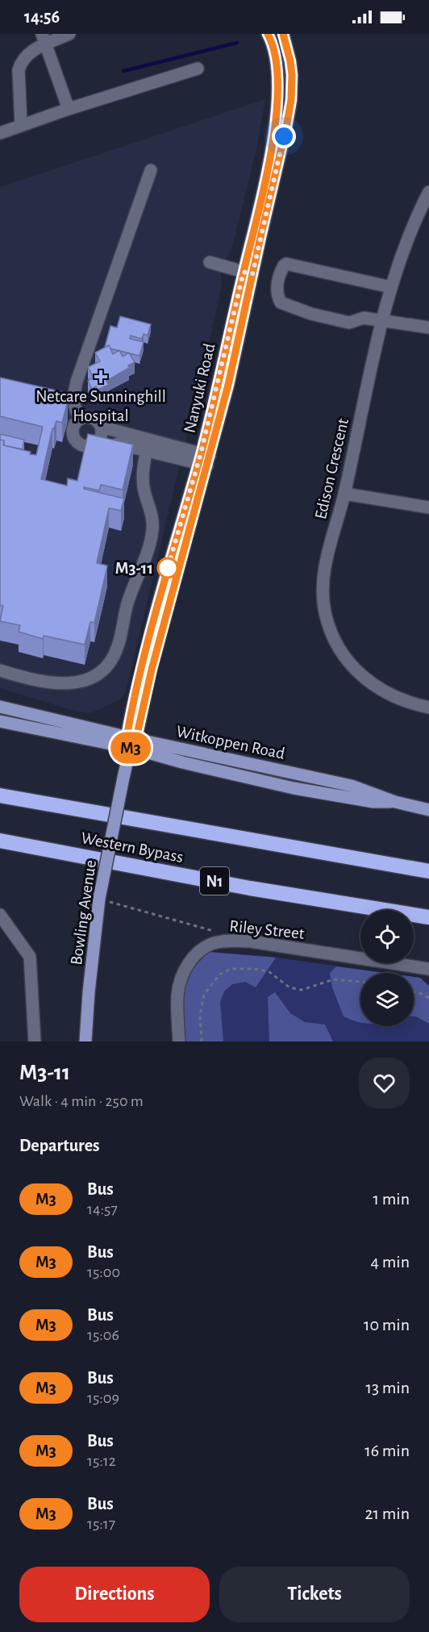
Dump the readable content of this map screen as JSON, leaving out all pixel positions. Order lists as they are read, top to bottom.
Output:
{
  "streets": {
    "highway": ["Western Bypass", "N1"],
    "main road": ["Nanyuki Road", "Witkoppen Road", "Bowling Avenue"],
    "street": ["Edison Crescent", "Riley Street"]
  },
  "crossings": [
    ["Nanyuki Road", "Witkoppen Road"],
    ["Nanyuki Road", "Bowling Avenue"],
    ["Witkoppen Road", "Bowling Avenue"]
  ],
  "places": {
    "health": ["Netcare Sunninghill Hospital"],
    "other": ["M3-11"]
  },
  "lines": ["bus line M3"],
  "page": {
    "status": "14:56",
    "on_map": "M3",
    "heading": [
      ["M3-11", "Walk · 4 min · 250 m"],
      "Departures"
    ],
    "list": [
      {
        "mark": "M3",
        "name": "Bus",
        "note": "14:57",
        "value": "1 min"
      },
      {
        "mark": "M3",
        "name": "Bus",
        "note": "15:00",
        "value": "4 min"
      },
      {
        "mark": "M3",
        "name": "Bus",
        "note": "15:06",
        "value": "10 min"
      },
      {
        "mark": "M3",
        "name": "Bus",
        "note": "15:09",
        "value": "13 min"
      },
      {
        "mark": "M3",
        "name": "Bus",
        "note": "15:12",
        "value": "16 min"
      },
      {
        "mark": "M3",
        "name": "Bus",
        "note": "15:17",
        "value": "21 min"
      }
    ],
    "buttons": ["Directions", "Tickets"]
  }
}
